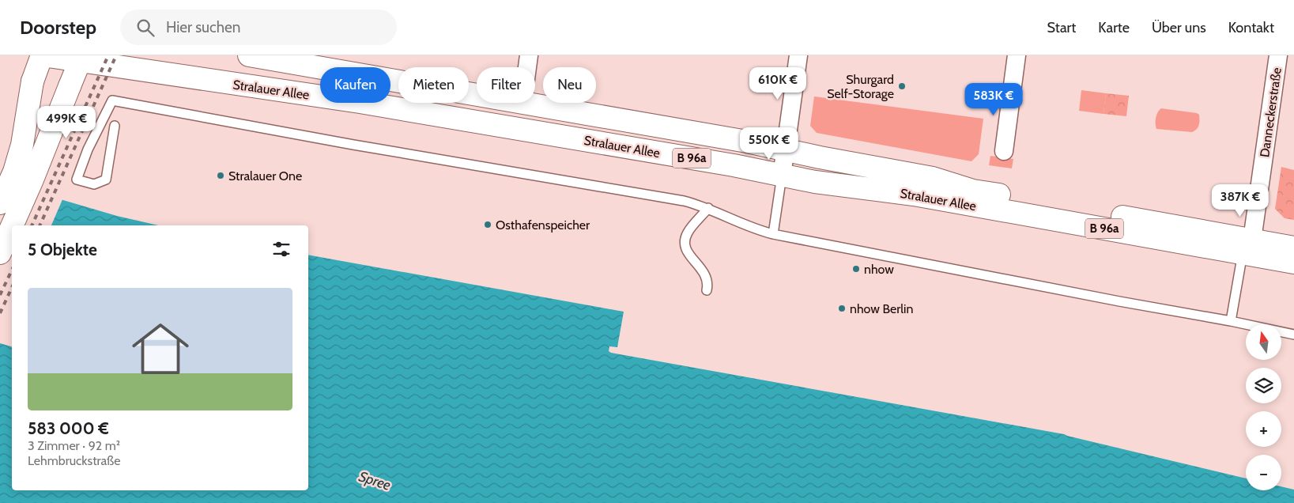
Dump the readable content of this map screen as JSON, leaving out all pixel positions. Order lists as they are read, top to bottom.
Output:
{
  "streets": {
    "main road": ["Stralauer Allee", "B 96a"],
    "street": ["Danneckerstraße"]
  },
  "crossings": [
    ["Stralauer Allee", "Danneckerstraße"],
    ["Stralauer Allee", "B 96a"]
  ],
  "water": ["Spree"],
  "places": [
    "Shurgard Self-Storage",
    "Stralauer One",
    "Osthafenspeicher",
    "nhow",
    "nhow Berlin"
  ],
  "north": "top",
  "page": {
    "header": "Doorstep",
    "search": "Hier suchen",
    "nav": [
      "Start",
      "Karte",
      "Über uns",
      "Kontakt"
    ],
    "price": [
      "610K €",
      "583K €",
      "499K €",
      "550K €",
      "387K €"
    ],
    "chip": [
      "Kaufen",
      "Mieten",
      "Filter",
      "Neu"
    ],
    "heading": "5 Objekte",
    "list": [
      {
        "name": "583 000 €",
        "note": "3 Zimmer · 92 m² · Lehmbruckstraße"
      }
    ],
    "map_buttons": ["+", "−"]
  }
}
